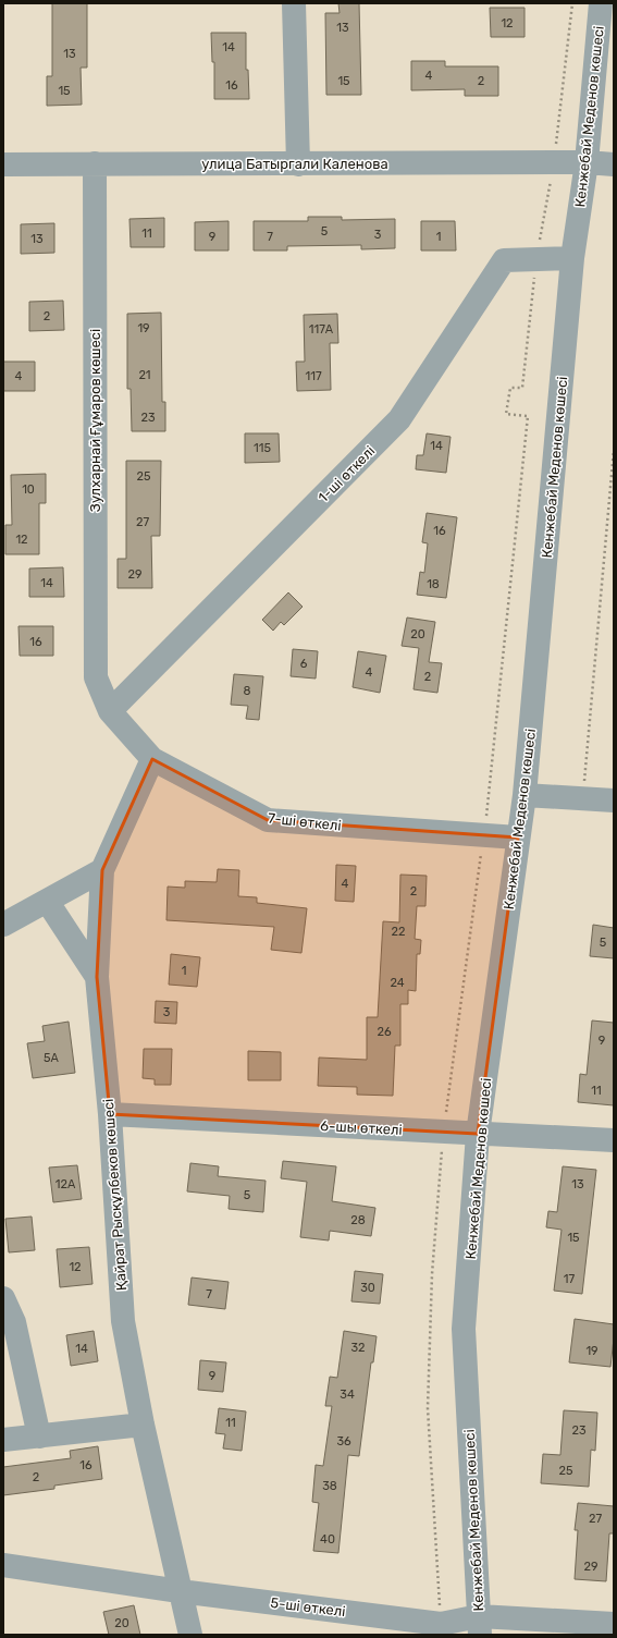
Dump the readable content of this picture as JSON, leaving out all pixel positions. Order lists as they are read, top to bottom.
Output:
{
  "streets": {
    "street": [
      "Кенжебай Меденов көшесі",
      "улица Батыргали Каленова",
      "Зулхарнай Ғұмаров көшесі",
      "1-ші өткелі",
      "7-ші өткелі",
      "6-шы өткелі",
      "Қайрат Рысқұлбеков көшесі",
      "5-ші өткелі"
    ]
  },
  "crossings": [
    ["Кенжебай Меденов көшесі", "улица Батыргали Каленова"],
    ["Кенжебай Меденов көшесі", "1-ші өткелі"],
    ["Кенжебай Меденов көшесі", "7-ші өткелі"],
    ["Кенжебай Меденов көшесі", "6-шы өткелі"],
    ["Кенжебай Меденов көшесі", "5-ші өткелі"],
    ["улица Батыргали Каленова", "Зулхарнай Ғұмаров көшесі"],
    ["Зулхарнай Ғұмаров көшесі", "7-ші өткелі"],
    ["1-ші өткелі", "7-ші өткелі"],
    ["7-ші өткелі", "Қайрат Рысқұлбеков көшесі"],
    ["6-шы өткелі", "Қайрат Рысқұлбеков көшесі"],
    ["Қайрат Рысқұлбеков көшесі", "5-ші өткелі"]
  ],
  "house_numbers": [
    "12",
    "13",
    "14",
    "13",
    "4",
    "15",
    "2",
    "16",
    "15",
    "5",
    "11",
    "3",
    "9",
    "7",
    "1",
    "13",
    "2",
    "19",
    "117А",
    "21",
    "4",
    "117",
    "23",
    "14",
    "115",
    "25",
    "10",
    "27",
    "16",
    "12",
    "29",
    "14",
    "18",
    "20",
    "16",
    "6",
    "4",
    "2",
    "8",
    "4",
    "2",
    "22",
    "5",
    "1",
    "24",
    "3",
    "26",
    "9",
    "5А",
    "11",
    "12А",
    "13",
    "5",
    "28",
    "15",
    "12",
    "17",
    "30",
    "7",
    "32",
    "14",
    "19",
    "9",
    "34",
    "11",
    "23",
    "36",
    "16",
    "25",
    "2",
    "38",
    "27",
    "40",
    "29",
    "20"
  ]
}
